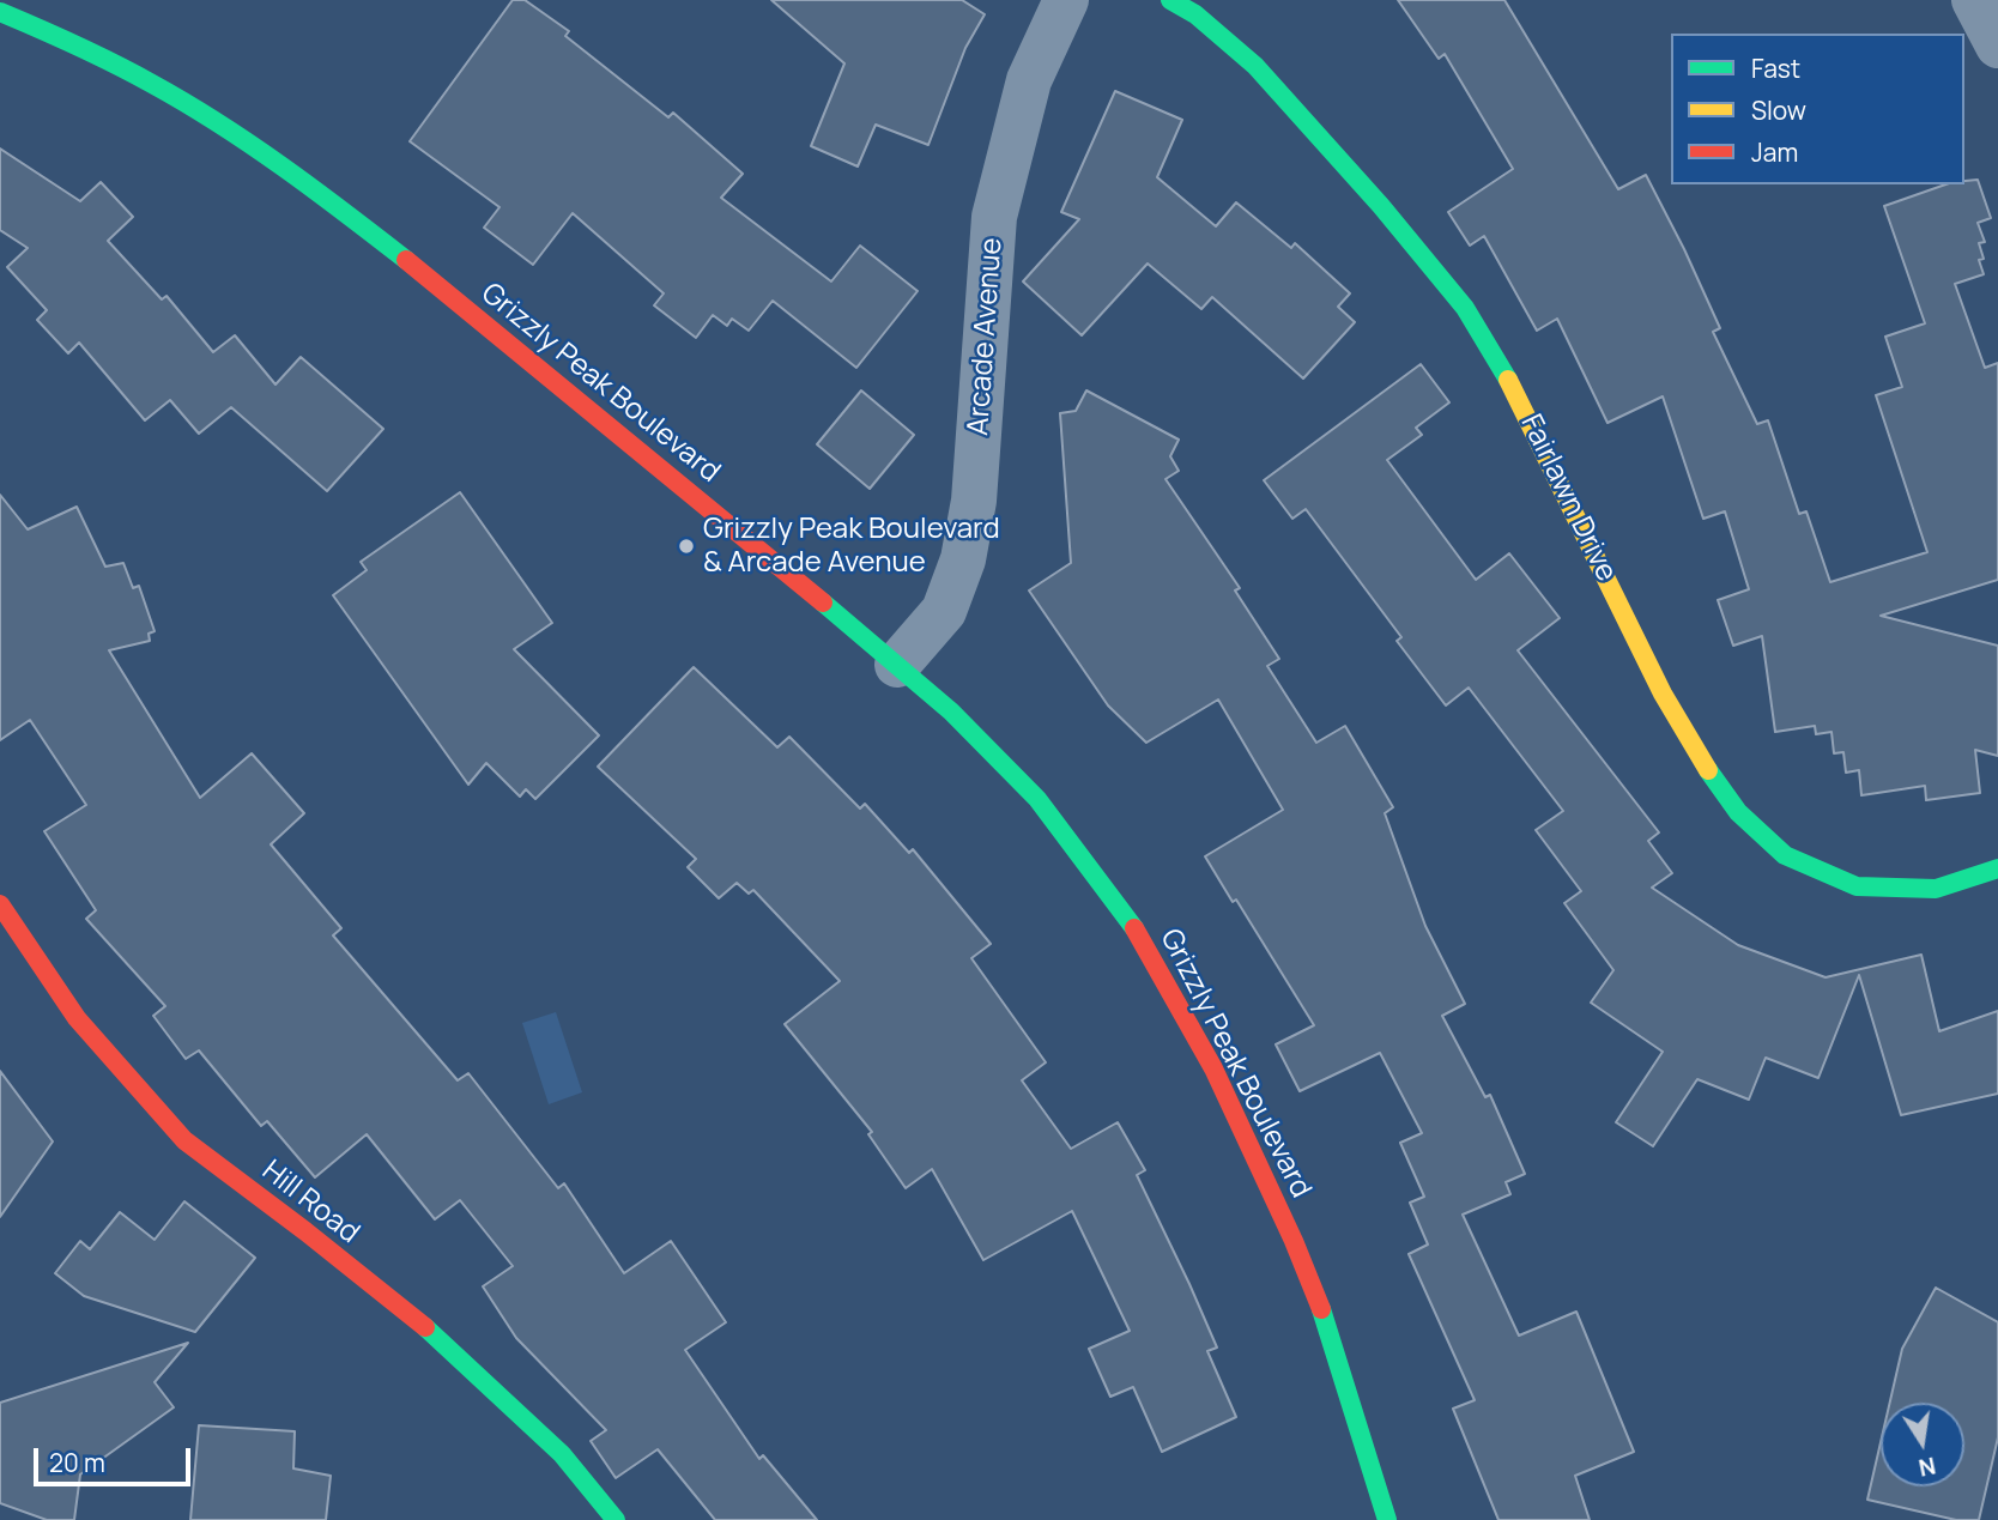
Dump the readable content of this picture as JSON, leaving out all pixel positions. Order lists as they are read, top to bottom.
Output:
{
  "streets": {
    "street": [
      "Arcade Avenue",
      "Grizzly Peak Boulevard",
      "Fairlawn Drive",
      "Hill Road"
    ]
  },
  "crossings": [
    ["Arcade Avenue", "Grizzly Peak Boulevard"]
  ],
  "places": ["Grizzly Peak Boulevard & Arcade Avenue"],
  "legend": ["Fast", "Slow", "Jam"],
  "scale_bar": "20 m",
  "north": "bottom"
}
